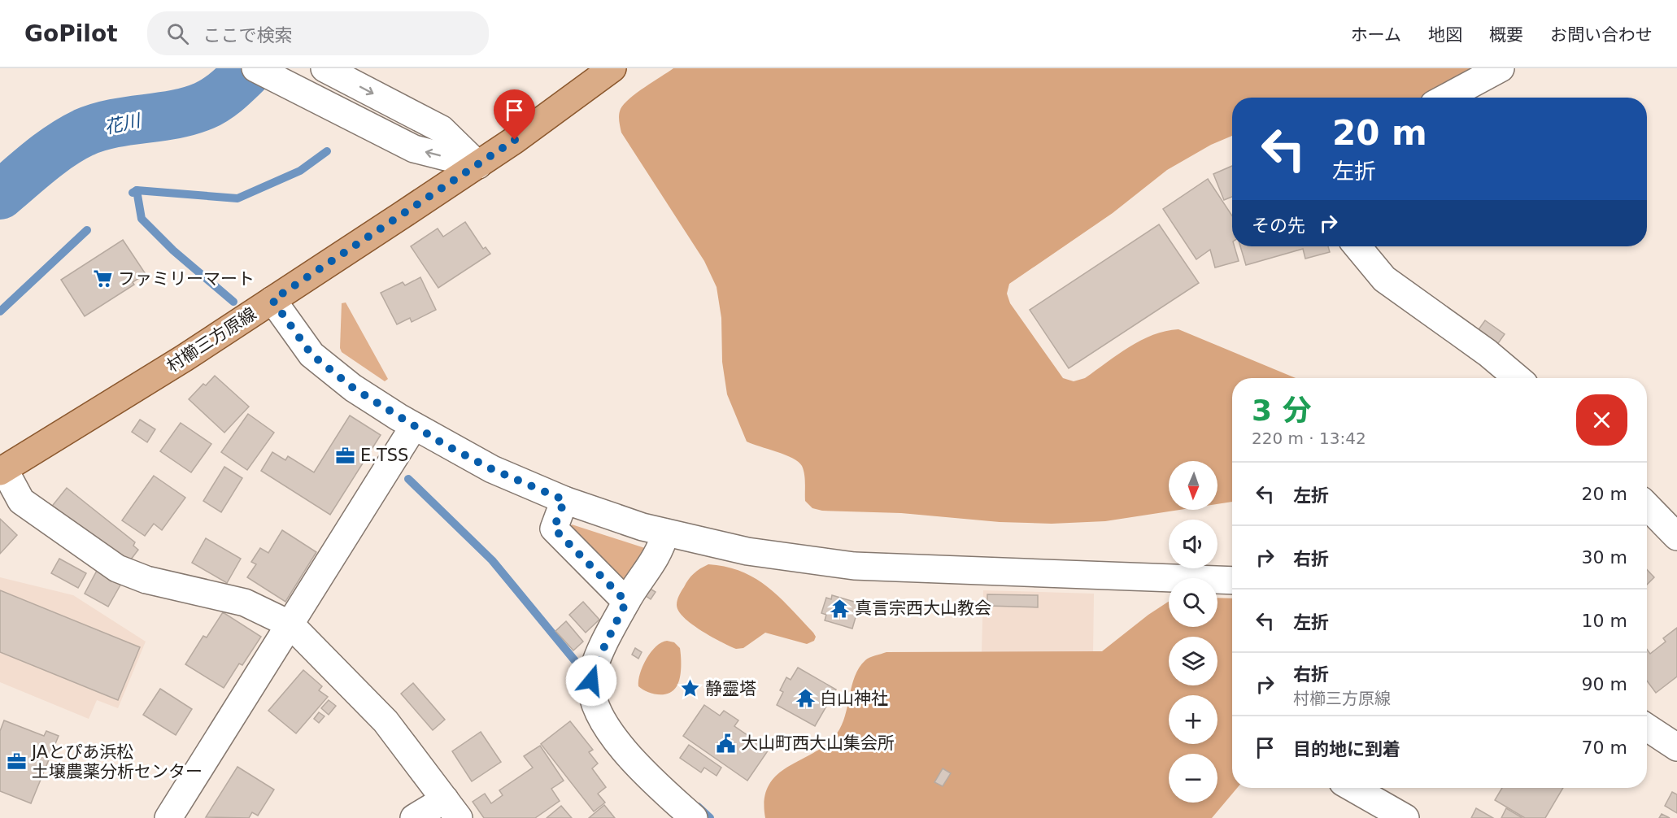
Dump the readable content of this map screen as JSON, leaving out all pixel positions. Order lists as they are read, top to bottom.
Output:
{
  "streets": {
    "main road": ["村櫛三方原線"]
  },
  "water": ["花川"],
  "places": {
    "supermarket": ["ファミリーマート"],
    "office": ["E.TSS", "JAとぴあ浜松 土壌農薬分析センター"],
    "temple": ["真言宗西大山教会", "白山神社"],
    "place": ["静靈塔"],
    "public building": ["大山町西大山集会所"]
  },
  "north": "bottom",
  "page": {
    "header": "GoPilot",
    "search": "ここで検索",
    "nav": [
      "ホーム",
      "地図",
      "概要",
      "お問い合わせ"
    ],
    "turn": ["20 m", "左折"],
    "then": "その先",
    "heading": ["3 分", "220 m · 13:42"],
    "map_buttons": ["+", "−"],
    "list": [
      {
        "name": "左折",
        "value": "20 m"
      },
      {
        "name": "右折",
        "value": "30 m"
      },
      {
        "name": "左折",
        "value": "10 m"
      },
      {
        "name": "右折",
        "note": "村櫛三方原線",
        "value": "90 m"
      },
      {
        "name": "目的地に到着",
        "value": "70 m"
      }
    ]
  }
}
